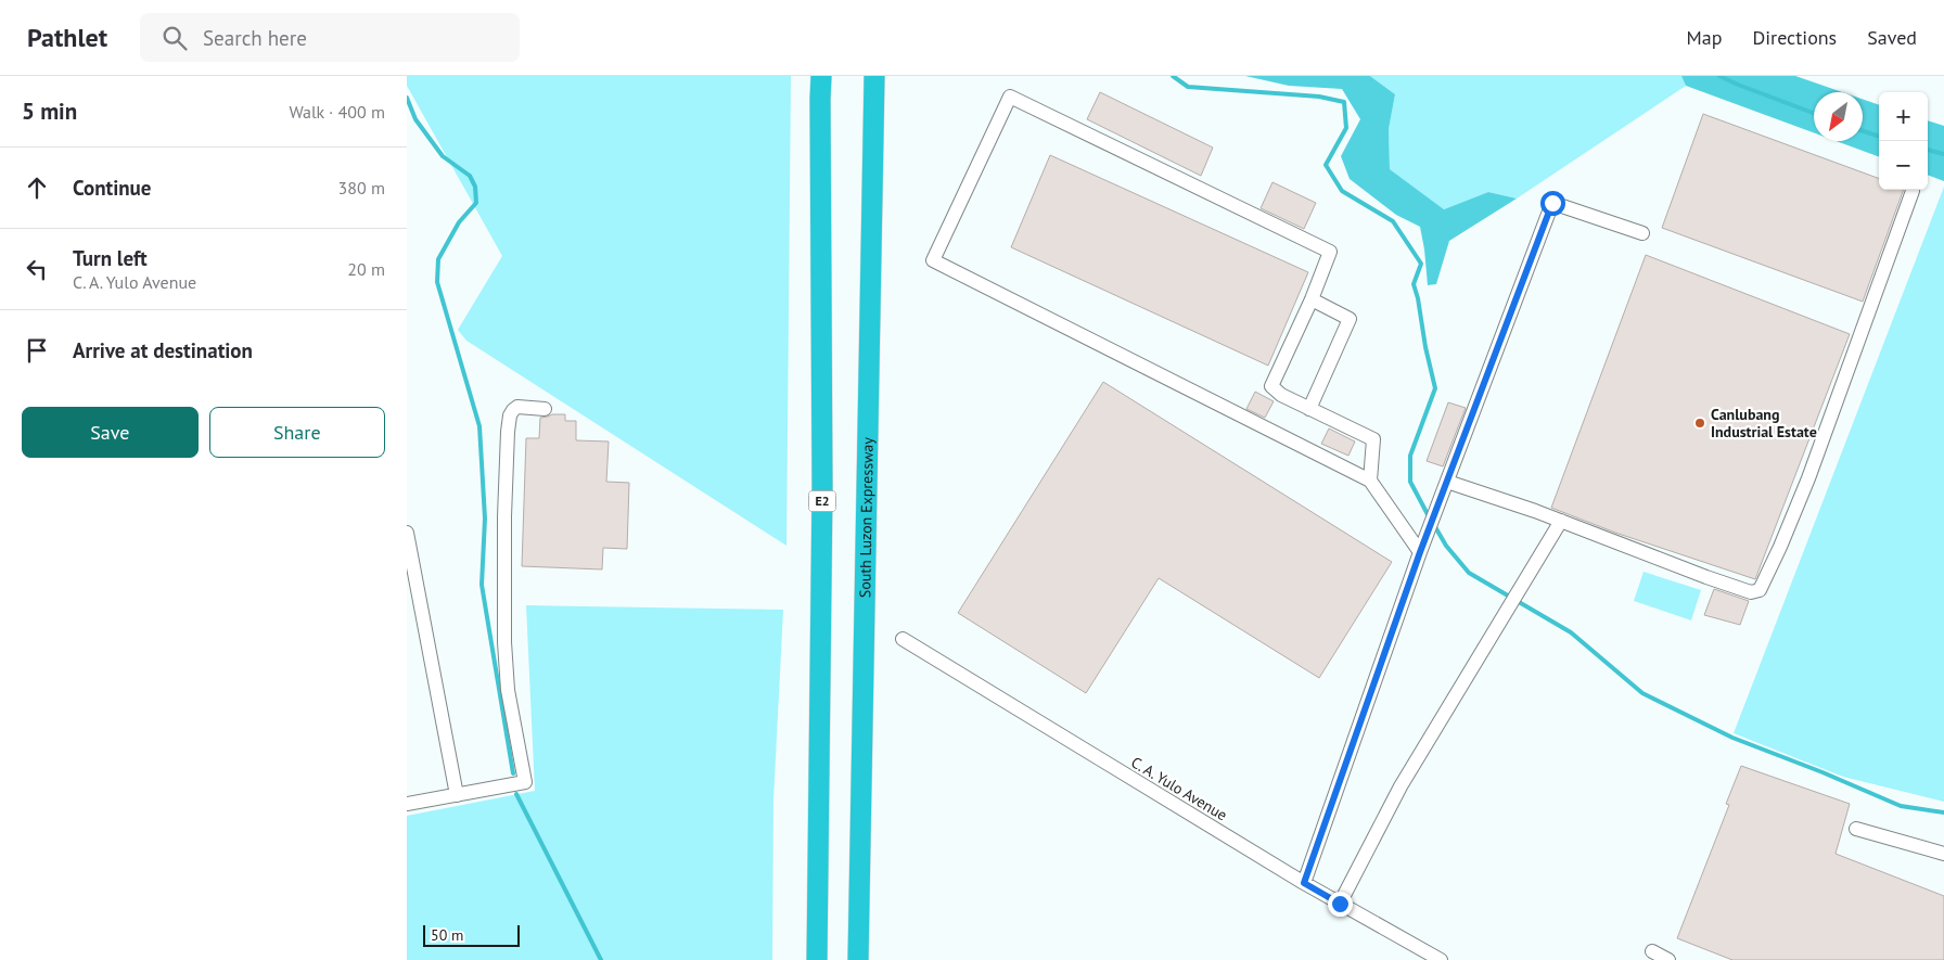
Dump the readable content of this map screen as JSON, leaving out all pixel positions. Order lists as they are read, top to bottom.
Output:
{
  "streets": {
    "highway": ["E2", "South Luzon Expressway"],
    "street": ["C. A. Yulo Avenue"]
  },
  "places": ["Canlubang Industrial Estate"],
  "scale_bar": "50 m",
  "north": "bottom left",
  "page": {
    "header": "Pathlet",
    "search": "Search here",
    "nav": ["Map", "Directions", "Saved"],
    "heading": ["5 min", "Walk · 400 m"],
    "map_buttons": ["+", "−"],
    "list": [
      ["Continue", "380 m"],
      ["Turn left", "C. A. Yulo Avenue", "20 m"],
      "Arrive at destination"
    ],
    "buttons": ["Save", "Share"],
    "scale": "50 m"
  }
}
